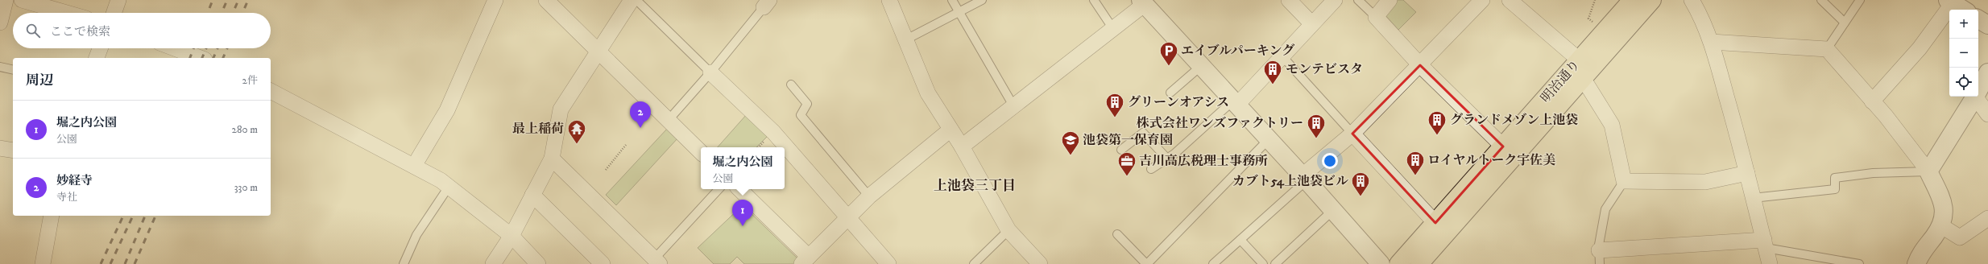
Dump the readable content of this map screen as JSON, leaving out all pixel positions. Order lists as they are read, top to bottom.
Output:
{
  "streets": {
    "main road": ["明治通り"]
  },
  "districts": ["上池袋三丁目"],
  "places": {
    "parking": ["エイブルパーキング"],
    "building": [
      "モンテビスタ",
      "グリーンオアシス",
      "グランドメゾン上池袋",
      "株式会社ワンズファクトリー",
      "ロイヤルトーク宇佐美",
      "カブト54上池袋ビル"
    ],
    "temple": ["最上稲荷"],
    "school or university": ["池袋第一保育園"],
    "office": ["吉川高広税理士事務所"]
  },
  "page": {
    "map_buttons": ["+", "−"],
    "search": "ここで検索",
    "heading": ["周辺", "2件"],
    "list": [
      {
        "mark": "1",
        "name": "堀之内公園",
        "note": "公園",
        "value": "280 m"
      },
      {
        "mark": "2",
        "name": "妙経寺",
        "note": "寺社",
        "value": "330 m"
      }
    ],
    "pins": ["2", "1"],
    "popup": ["堀之内公園", "公園"]
  }
}
